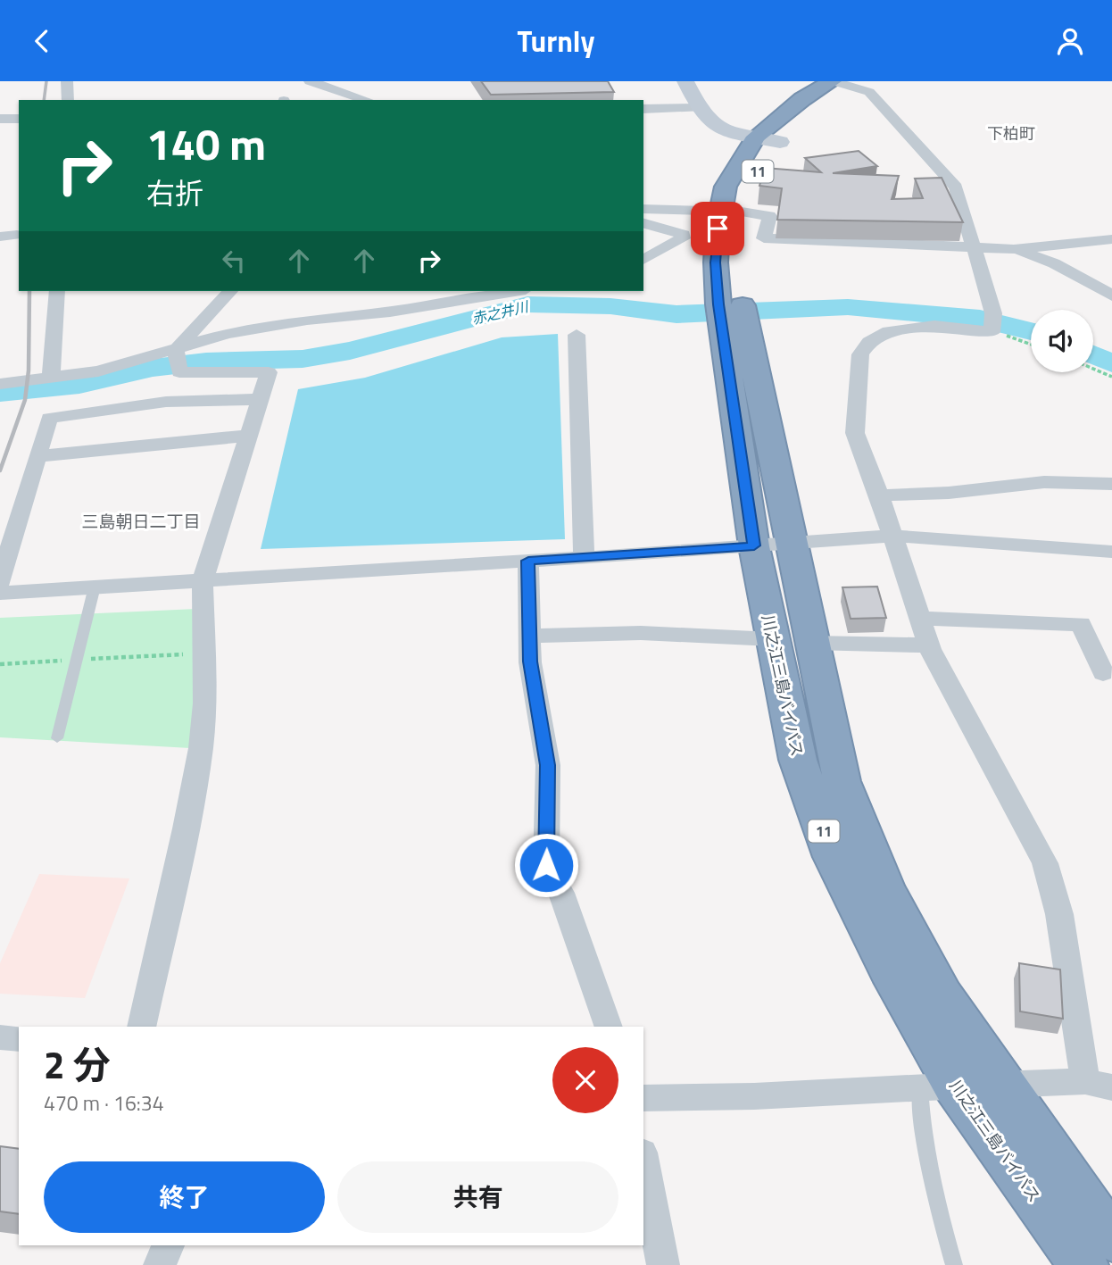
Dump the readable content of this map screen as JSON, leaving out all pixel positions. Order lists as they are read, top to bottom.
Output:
{
  "streets": {
    "highway": ["11", "川之江三島バイパス"]
  },
  "districts": ["下柏町", "三島朝日二丁目"],
  "water": ["赤之井川"],
  "page": {
    "header": "Turnly",
    "turn": ["140 m", "右折"],
    "heading": ["2 分", "470 m · 16:34"],
    "buttons": ["終了", "共有"]
  }
}
